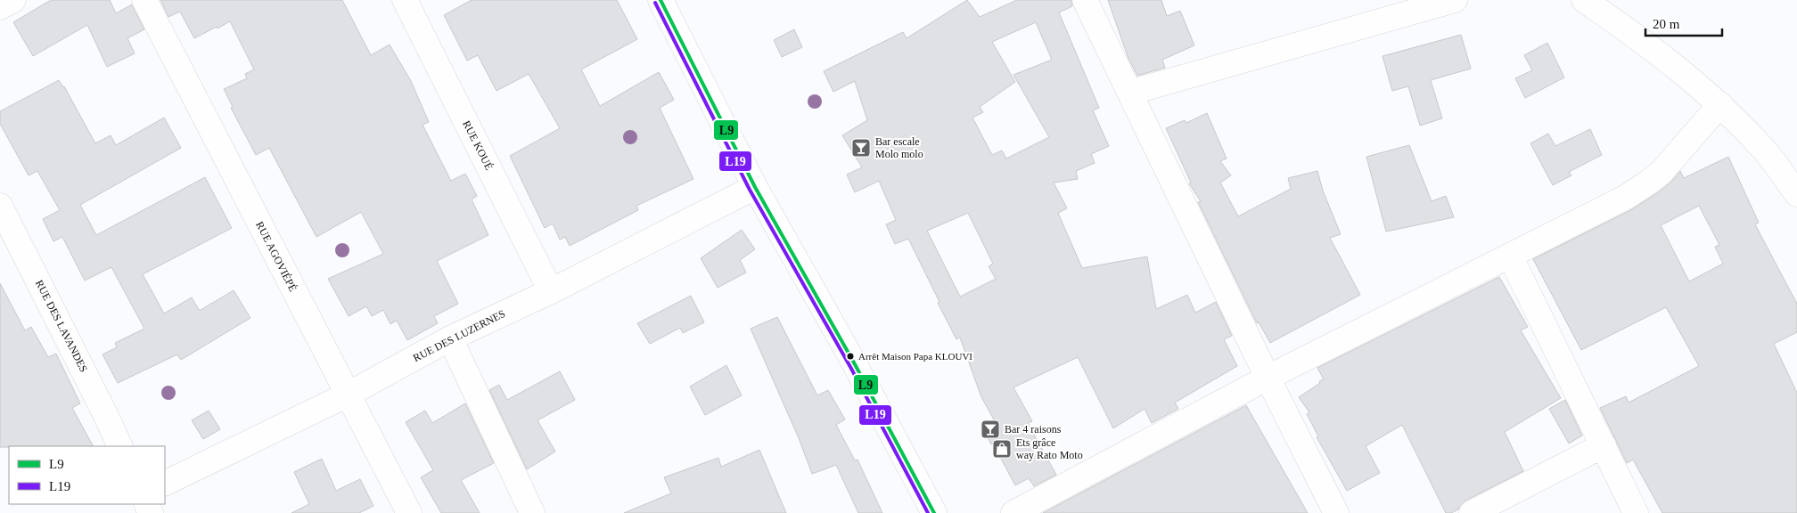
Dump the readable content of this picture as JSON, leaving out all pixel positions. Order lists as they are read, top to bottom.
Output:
{
  "streets": {
    "street": [
      "RUE KOUÉ",
      "RUE AGOVIÉPÉ",
      "RUE DES LAVANDES",
      "RUE DES LUZERNES"
    ]
  },
  "crossings": [
    ["RUE KOUÉ", "RUE DES LUZERNES"],
    ["RUE AGOVIÉPÉ", "RUE DES LUZERNES"]
  ],
  "places": {
    "bar": ["Bar escale Molo molo", "Bar 4 raisons"],
    "other": ["Arrêt Maison Papa KLOUVI"],
    "shop": ["Ets grâce way Rato Moto"]
  },
  "lines": ["transit line L9", "transit line L19"],
  "legend": ["L9", "L19"],
  "scale_bar": "20 m"
}
